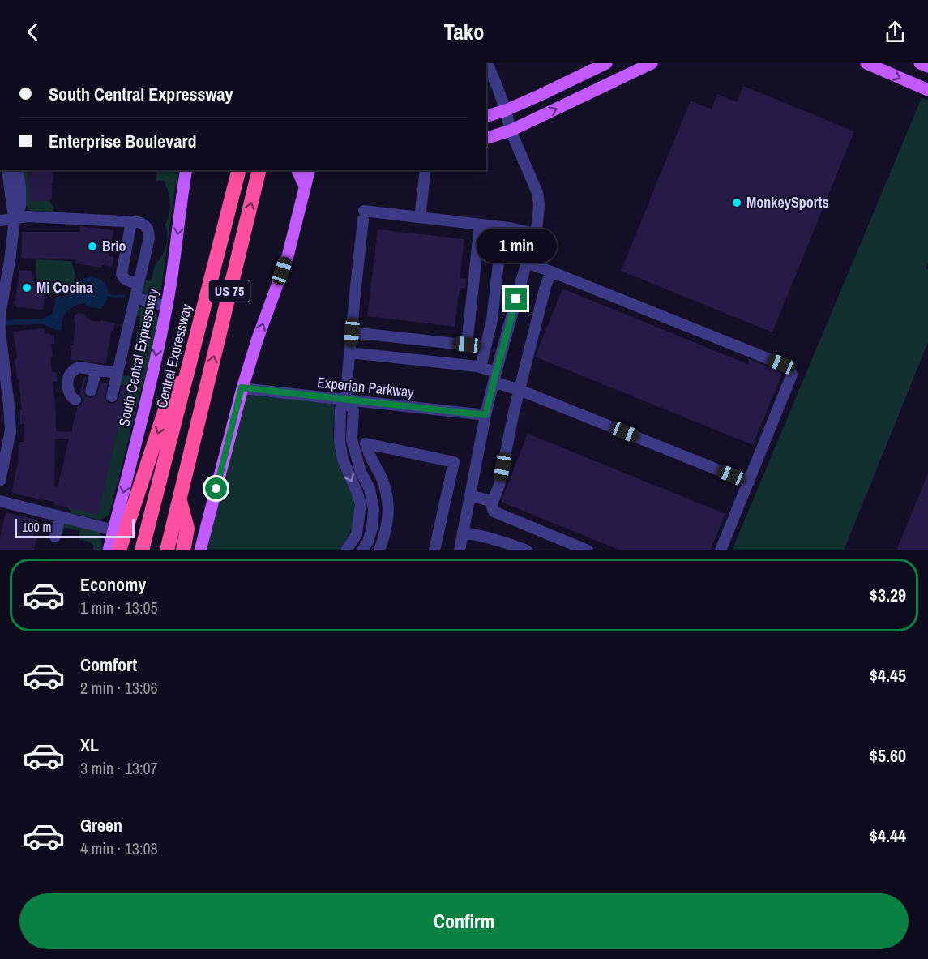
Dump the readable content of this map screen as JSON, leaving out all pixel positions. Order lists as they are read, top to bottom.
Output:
{
  "streets": {
    "highway": ["US 75", "Central Expressway"],
    "main road": ["South Central Expressway"],
    "street": ["Experian Parkway"]
  },
  "places": ["MonkeySports", "Brio", "Mi Cocina"],
  "scale_bar": "100 m",
  "page": {
    "header": "Tako",
    "banner": ["South Central Expressway", "Enterprise Boulevard"],
    "bubble": "1 min",
    "scale": "100 m",
    "list": [
      {
        "name": "Economy",
        "note": "1 min · 13:05",
        "value": "$3.29"
      },
      {
        "name": "Comfort",
        "note": "2 min · 13:06",
        "value": "$4.45"
      },
      {
        "name": "XL",
        "note": "3 min · 13:07",
        "value": "$5.60"
      },
      {
        "name": "Green",
        "note": "4 min · 13:08",
        "value": "$4.44"
      }
    ],
    "buttons": "Confirm"
  }
}
